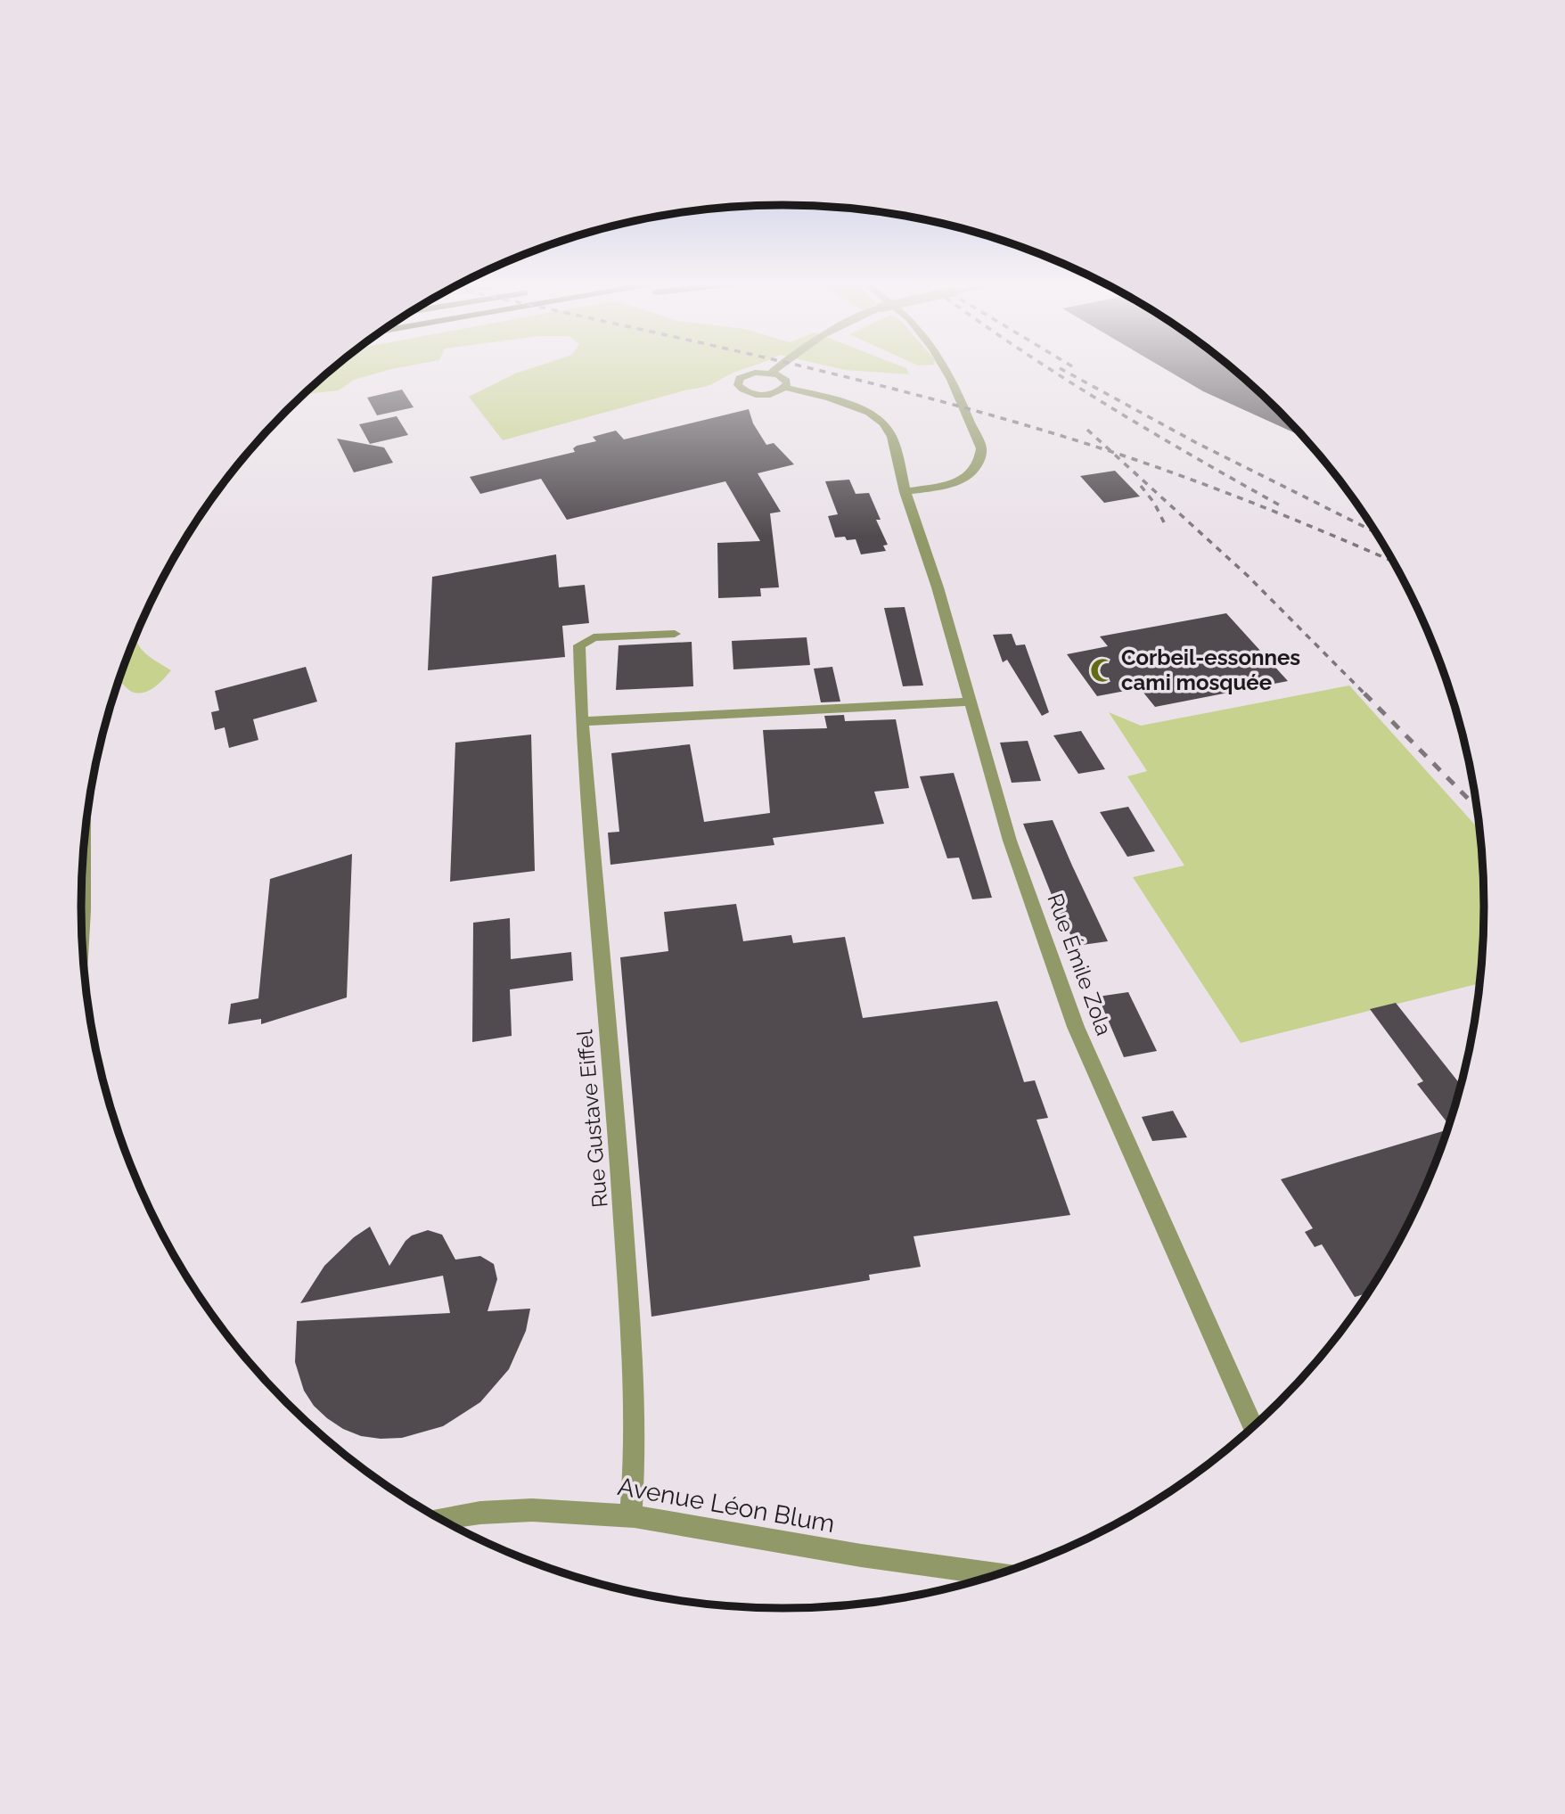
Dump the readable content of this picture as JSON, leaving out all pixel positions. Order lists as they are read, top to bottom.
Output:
{
  "streets": {
    "street": ["Rue Émile Zola", "Rue Gustave Eiffel", "Avenue Léon Blum"]
  },
  "crossings": [
    ["Rue Gustave Eiffel", "Avenue Léon Blum"]
  ],
  "places": {
    "mosque": ["Corbeil-essonnes cami mosquée"]
  }
}
